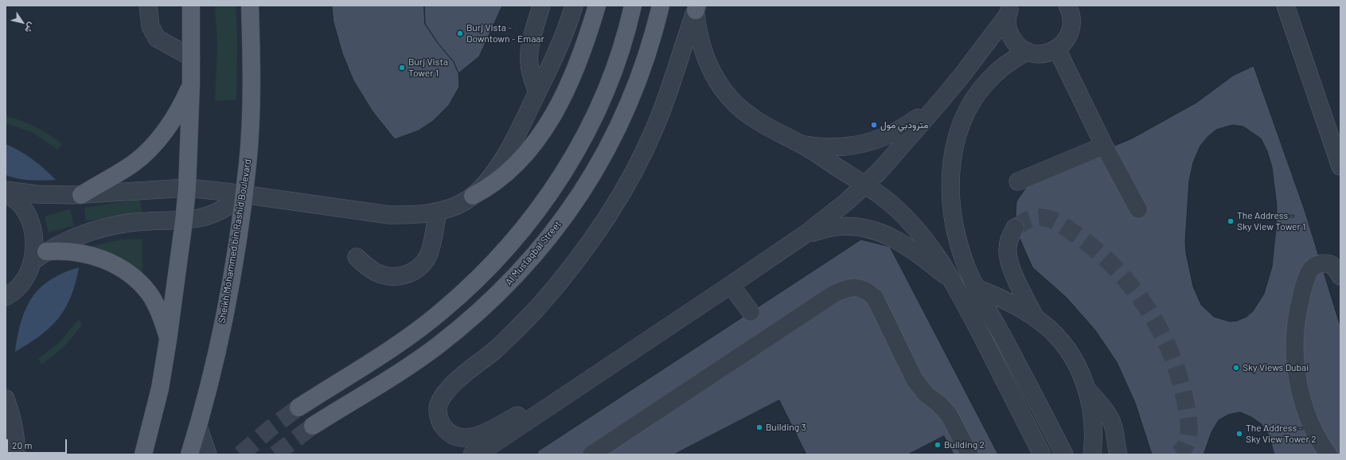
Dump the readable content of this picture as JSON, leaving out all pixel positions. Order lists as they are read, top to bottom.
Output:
{
  "streets": {
    "main road": ["Sheikh Mohammed bin Rashid Boulevard", "Al Mustaqbal Street"]
  },
  "places": [
    "Burj Vista - Downtown - Emaar",
    "Burj Vista Tower 1",
    "مترودبي مول",
    "The Address - Sky View Tower 1",
    "Sky Views Dubai",
    "Building 3",
    "The Address - Sky View Tower 2",
    "Building 2"
  ],
  "scale_bar": "20 m",
  "north": "bottom right"
}
